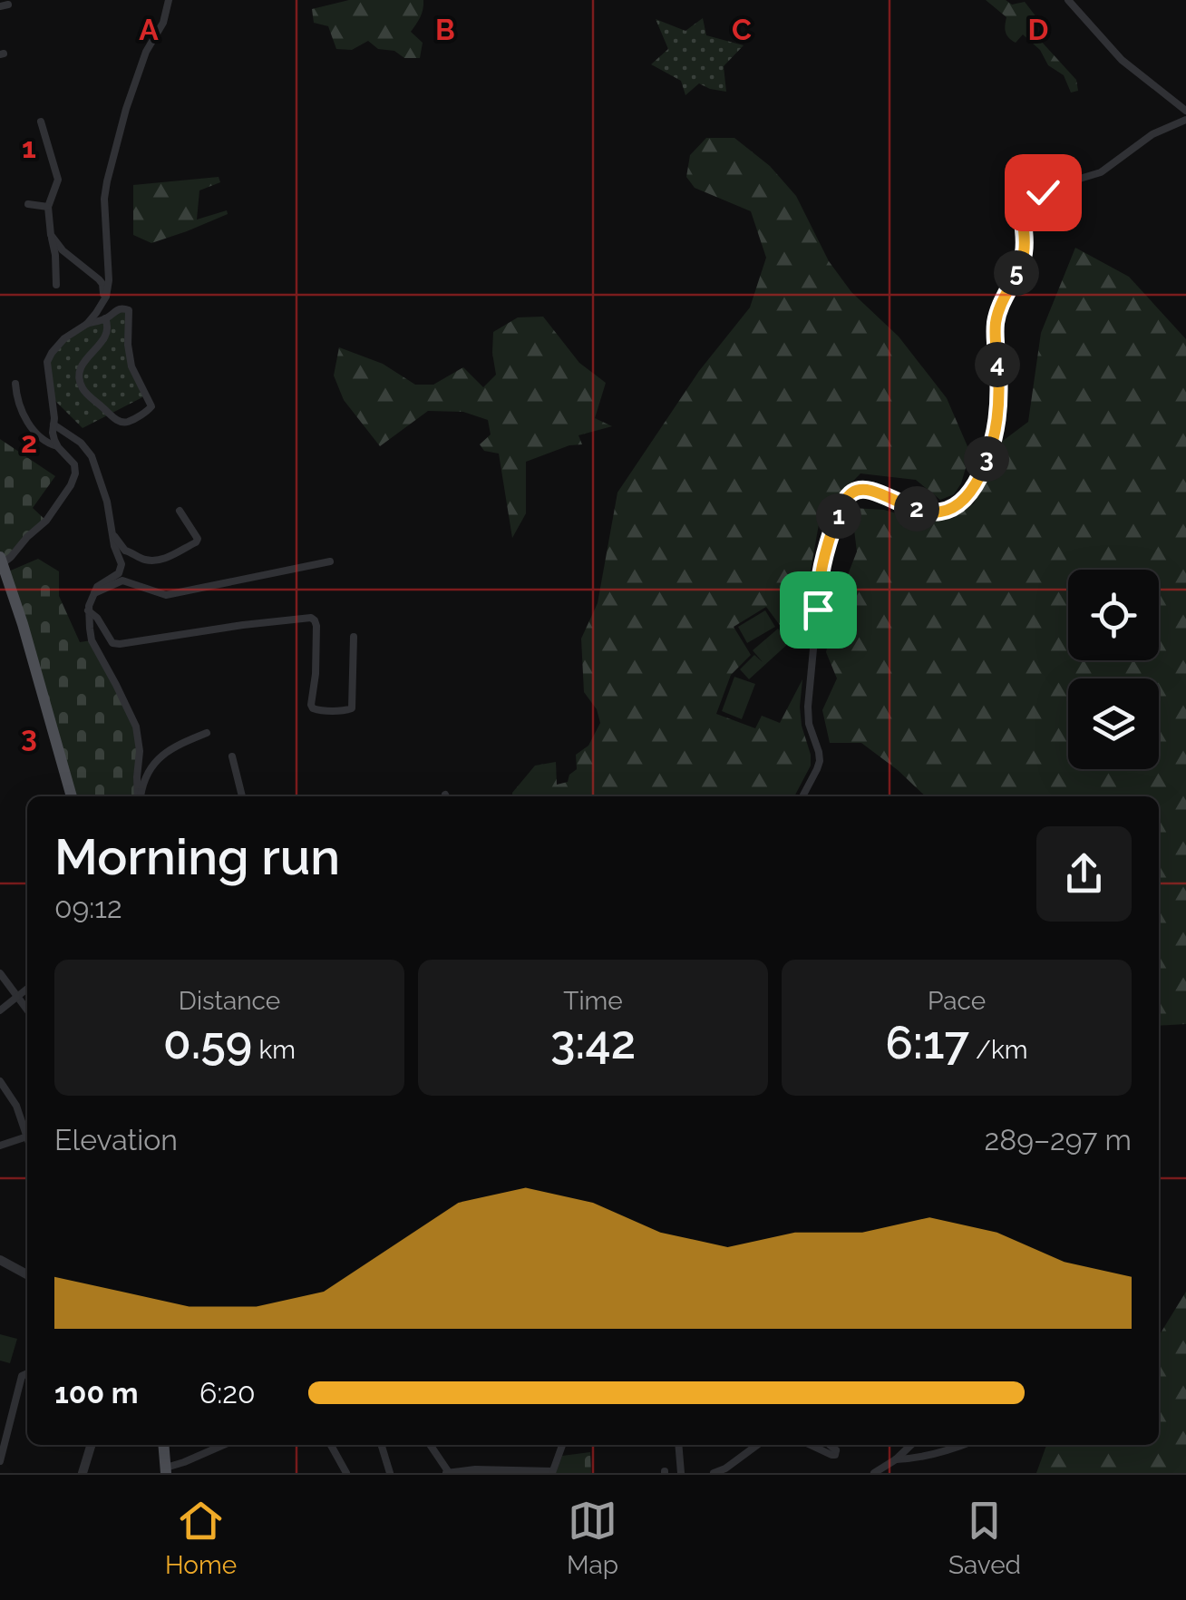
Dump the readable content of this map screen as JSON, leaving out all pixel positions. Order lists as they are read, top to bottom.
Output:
{
  "page": {
    "pins": [
      "5",
      "4",
      "3",
      "2",
      "1"
    ],
    "heading": ["Morning run", "09:12"],
    "stats": [
      ["Distance", "0.59 km"],
      ["Time", "3:42"],
      ["Pace", "6:17 /km"]
    ],
    "chart": ["Elevation", "289–297 m"],
    "list": [
      {
        "name": "100 m",
        "note": "6:20"
      }
    ],
    "tabs": ["Home", "Map", "Saved"]
  },
  "grid": {
    "columns": [
      "A",
      "B",
      "C",
      "D"
    ],
    "rows": ["1", "2", "3"]
  }
}
